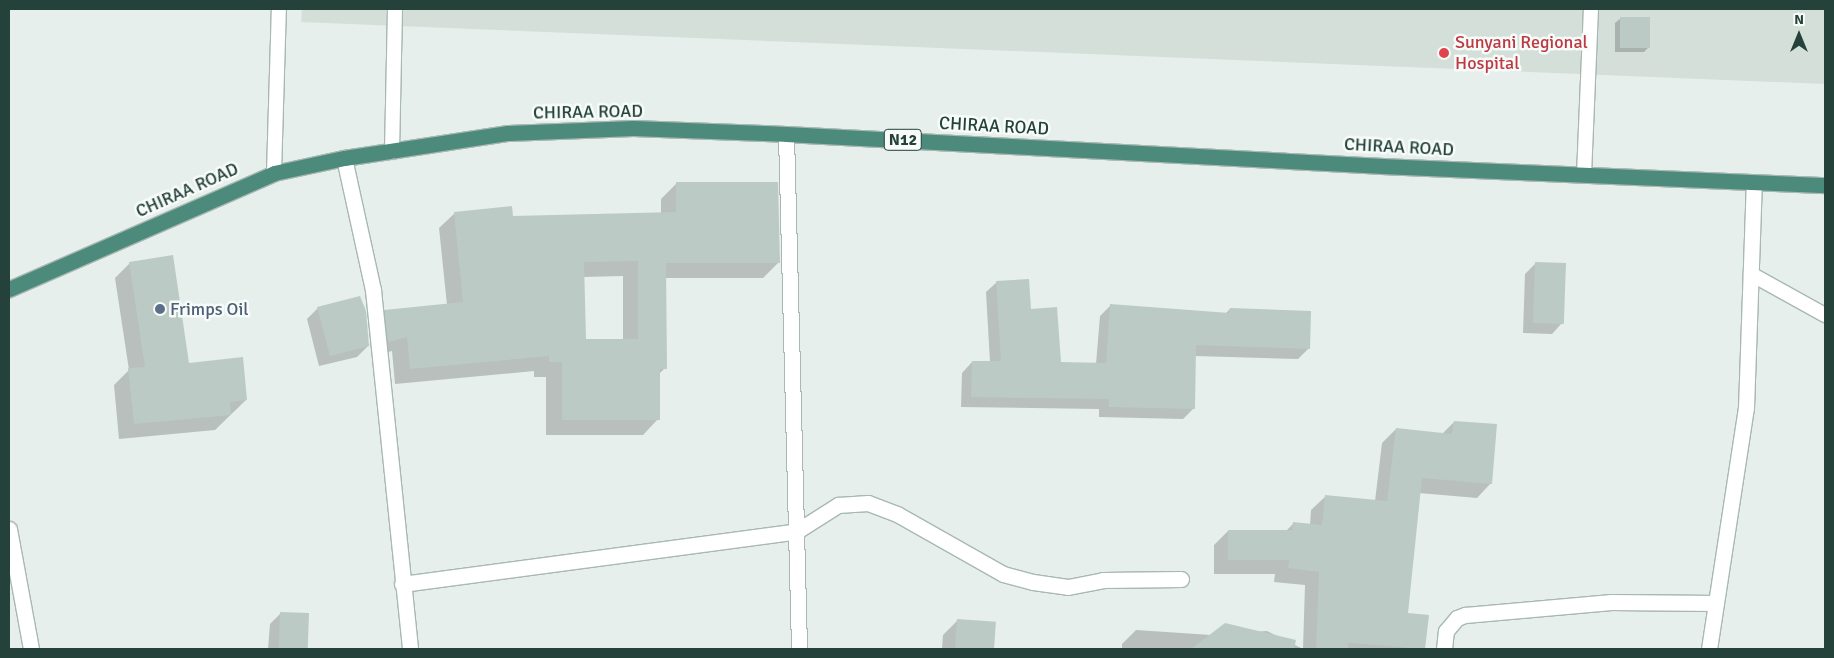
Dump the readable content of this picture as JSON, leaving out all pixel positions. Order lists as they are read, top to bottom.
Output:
{
  "streets": {
    "highway": ["CHIRAA ROAD", "N12"]
  },
  "places": ["Sunyani Regional Hospital", "Frimps Oil"],
  "north": "top"
}
